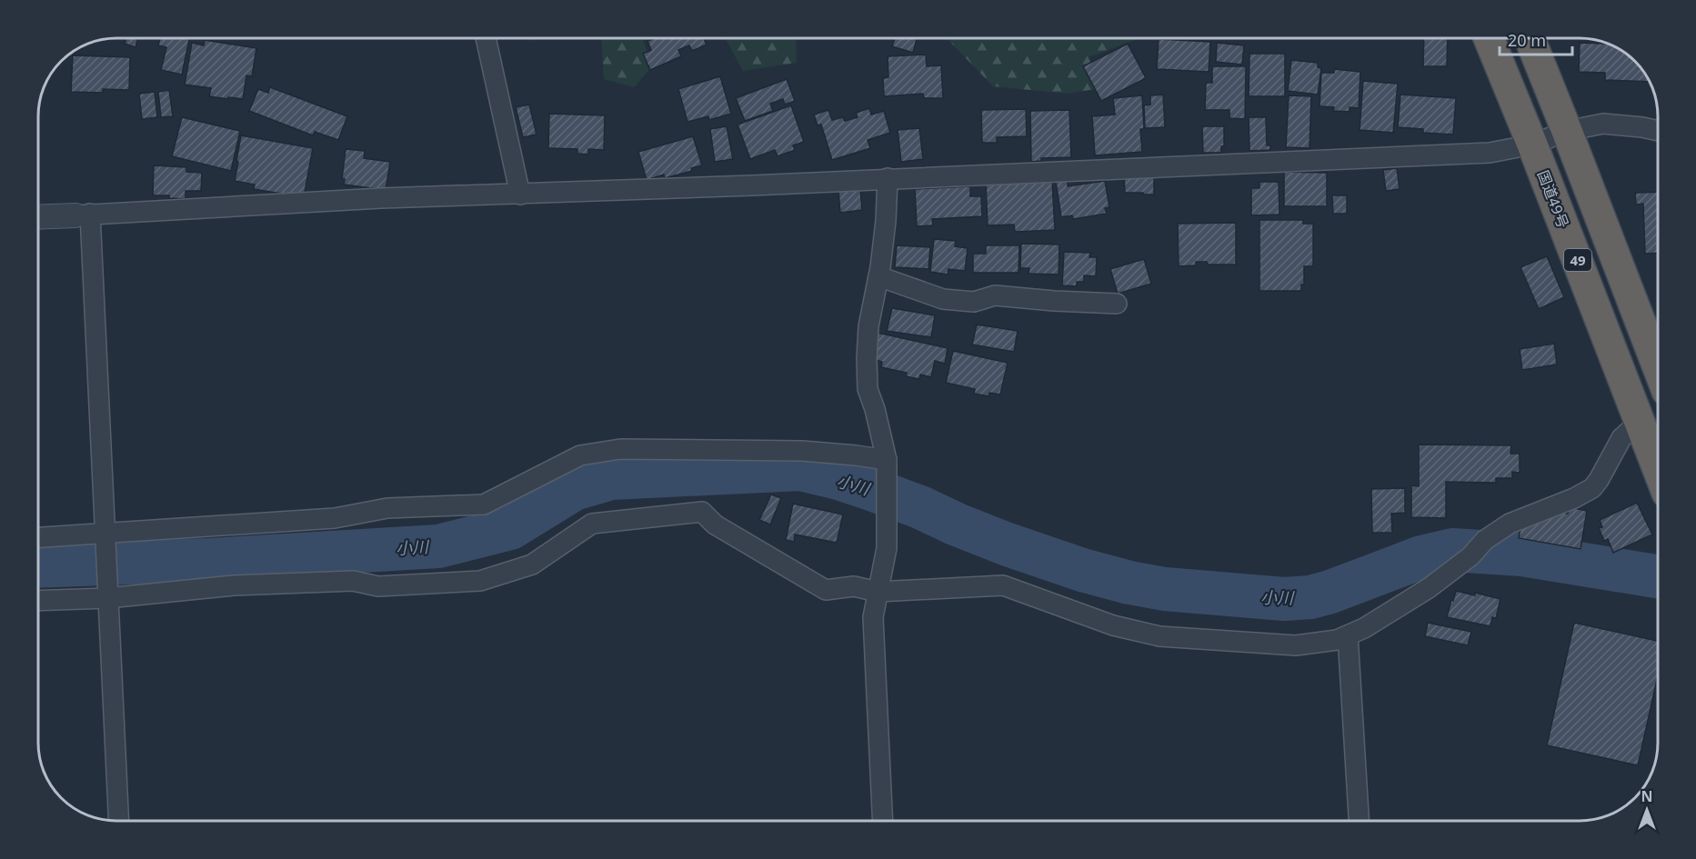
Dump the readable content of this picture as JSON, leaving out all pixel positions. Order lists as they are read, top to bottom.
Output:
{
  "streets": {
    "highway": ["国道49号", "49"]
  },
  "water": ["小川"],
  "scale_bar": "20 m",
  "north": "top"
}
